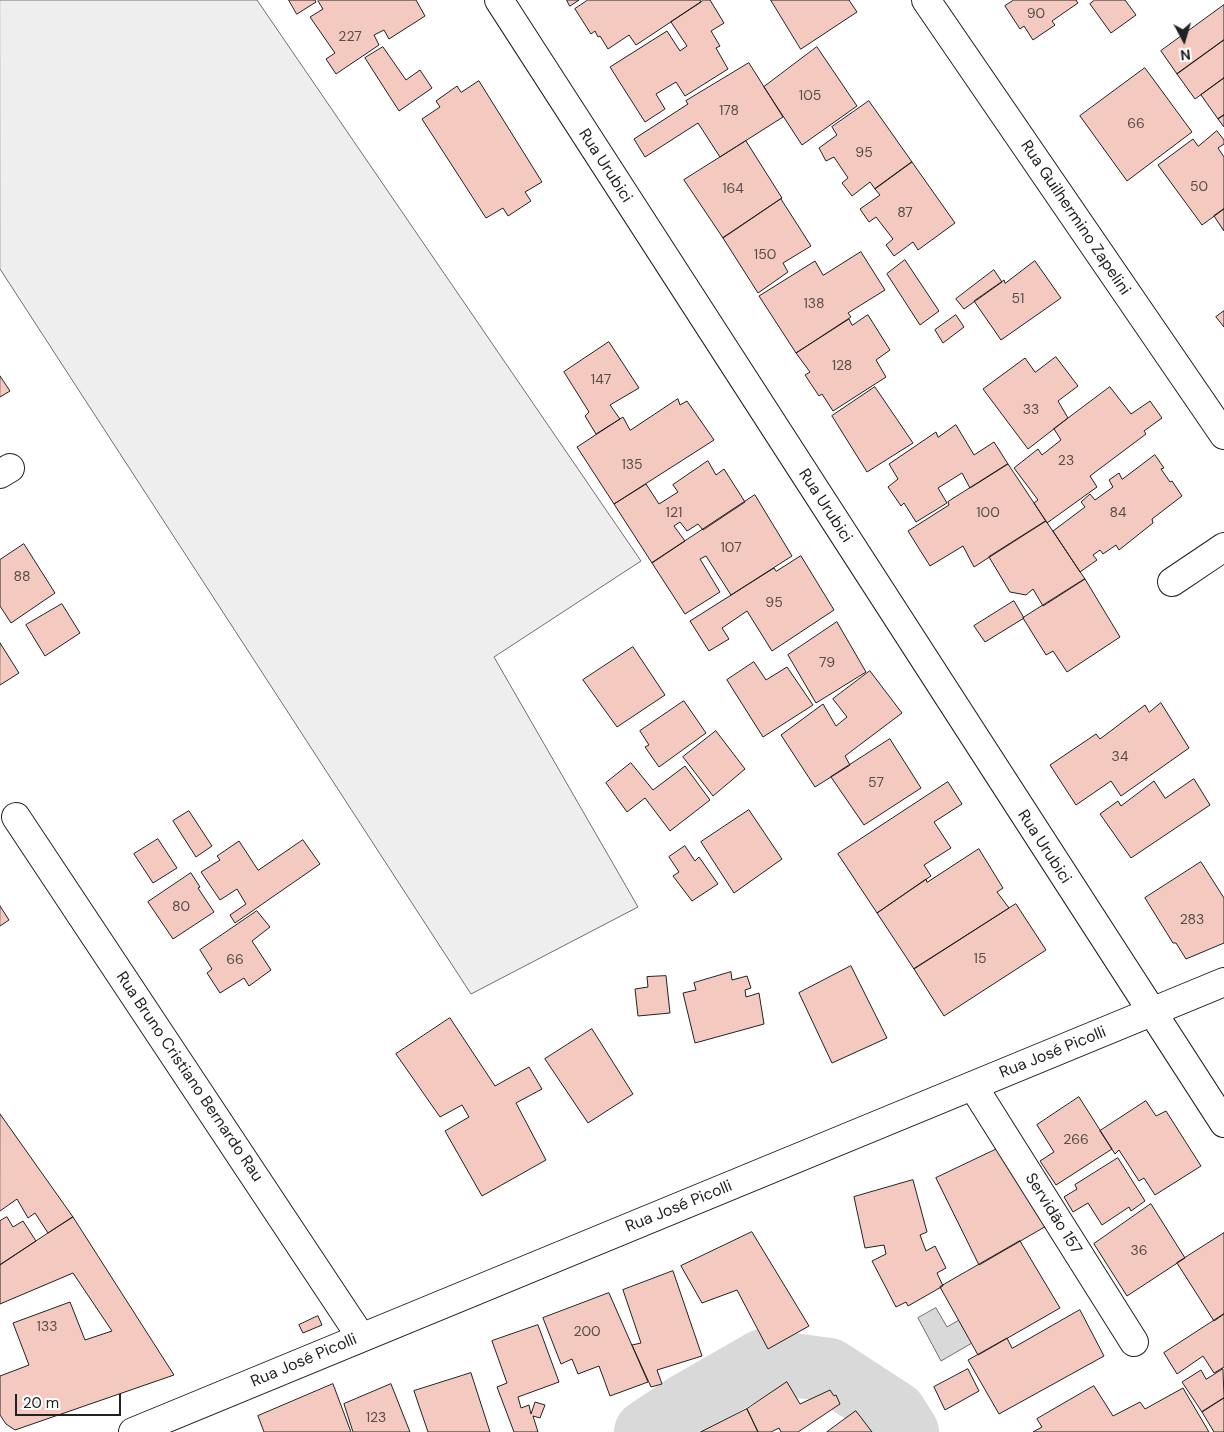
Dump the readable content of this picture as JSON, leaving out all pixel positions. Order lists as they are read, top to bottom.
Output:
{
  "streets": {
    "street": [
      "Rua Urubici",
      "Rua Guilhermino Zapelini",
      "Rua José Picolli",
      "Rua Bruno Cristiano Bernardo Rau",
      "Servidão 157"
    ]
  },
  "crossings": [
    ["Rua Urubici", "Rua José Picolli"],
    ["Rua José Picolli", "Rua Bruno Cristiano Bernardo Rau"],
    ["Rua José Picolli", "Servidão 157"]
  ],
  "house_numbers": [
    "90",
    "227",
    "105",
    "178",
    "66",
    "95",
    "50",
    "164",
    "87",
    "150",
    "51",
    "138",
    "128",
    "147",
    "33",
    "23",
    "135",
    "121",
    "100",
    "84",
    "107",
    "88",
    "95",
    "79",
    "34",
    "57",
    "80",
    "283",
    "15",
    "66",
    "266",
    "36",
    "133",
    "200",
    "123"
  ],
  "scale_bar": "20 m",
  "north": "bottom"
}
